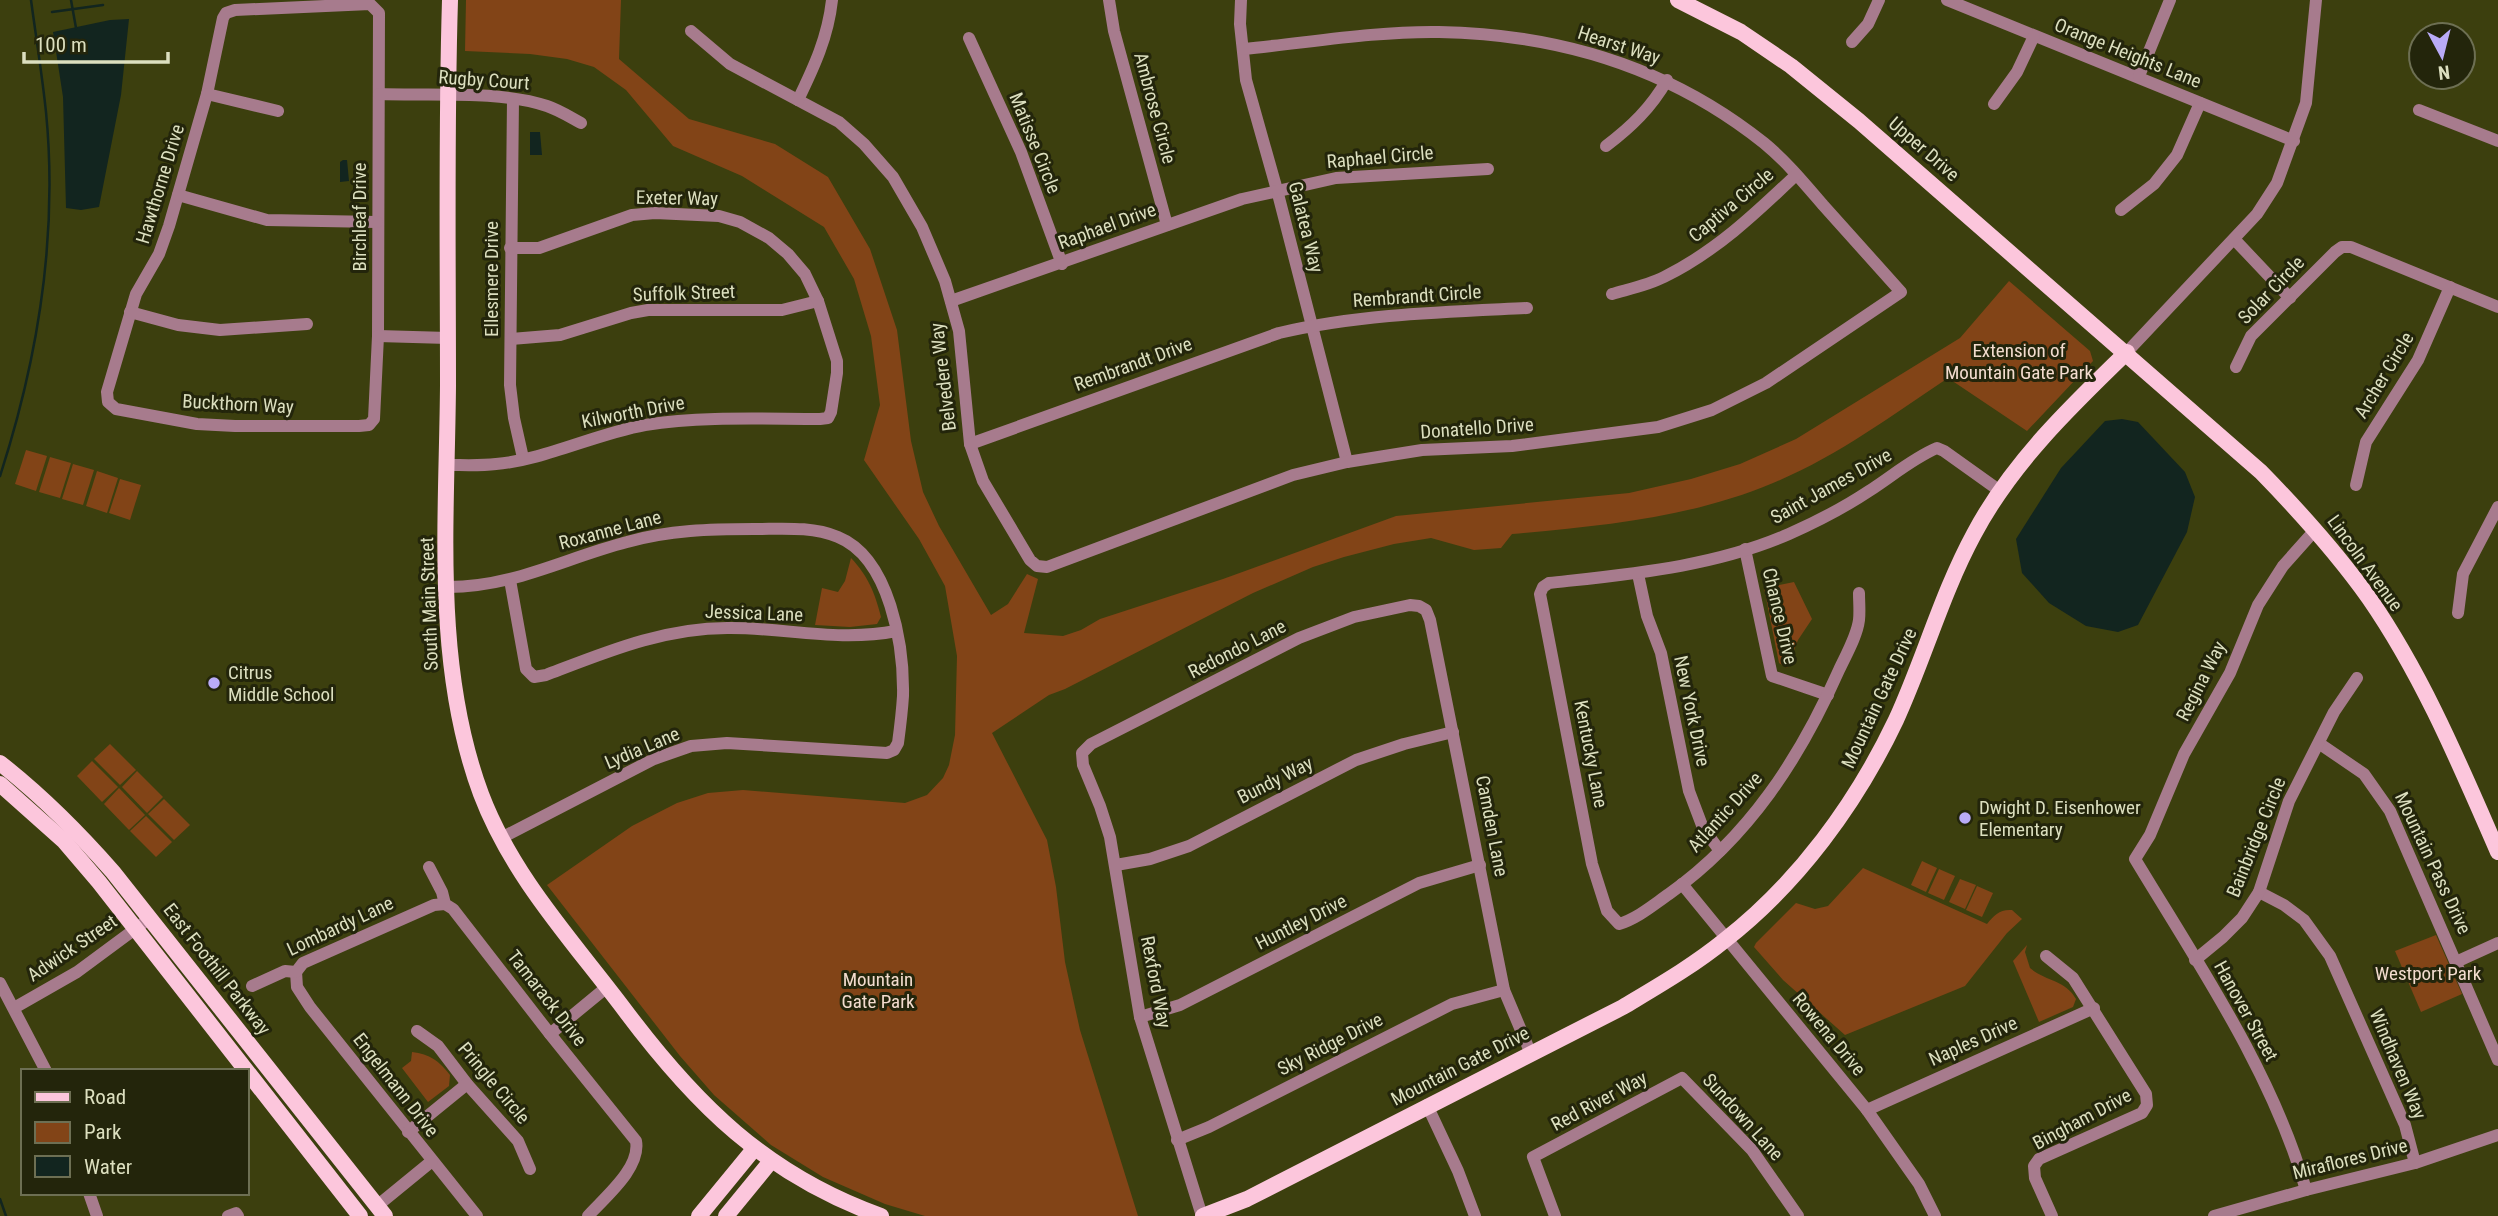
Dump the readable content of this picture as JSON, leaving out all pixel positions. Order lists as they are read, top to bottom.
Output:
{
  "streets": {
    "main road": [
      "Upper Drive",
      "Lincoln Avenue",
      "South Main Street",
      "Mountain Gate Drive",
      "East Foothill Parkway"
    ],
    "street": [
      "Hearst Way",
      "Orange Heights Lane",
      "Rugby Court",
      "Ambrose Circle",
      "Matisse Circle",
      "Raphael Circle",
      "Hawthorne Drive",
      "Exeter Way",
      "Captiva Circle",
      "Birchleaf Drive",
      "Raphael Drive",
      "Galatea Way",
      "Ellesmere Drive",
      "Solar Circle",
      "Suffolk Street",
      "Rembrandt Circle",
      "Rembrandt Drive",
      "Archer Circle",
      "Belvedere Way",
      "Buckthorn Way",
      "Kilworth Drive",
      "Donatello Drive",
      "Saint James Drive",
      "Roxanne Lane",
      "Jessica Lane",
      "Chance Drive",
      "Redondo Lane",
      "Regina Way",
      "New York Drive",
      "Lydia Lane",
      "Kentucky Lane",
      "Bundy Way",
      "Atlantic Drive",
      "Camden Lane",
      "Bainbridge Circle",
      "Mountain Pass Drive",
      "Huntley Drive",
      "Lombardy Lane",
      "Adwick Street",
      "Rexford Way",
      "Tamarack Drive",
      "Hanover Street",
      "Rowena Drive",
      "Naples Drive",
      "Sky Ridge Drive",
      "Windhaven Way",
      "Pringle Circle",
      "Engelmann Drive",
      "Red River Way",
      "Sundown Lane",
      "Bingham Drive",
      "Miraflores Drive"
    ]
  },
  "crossings": [
    ["Hearst Way", "Captiva Circle"],
    ["Hearst Way", "Galatea Way"],
    ["Hearst Way", "Donatello Drive"],
    ["Orange Heights Lane", "Mountain Gate Drive"],
    ["Rugby Court", "Birchleaf Drive"],
    ["Rugby Court", "Ellesmere Drive"],
    ["Rugby Court", "South Main Street"],
    ["Ambrose Circle", "Raphael Drive"],
    ["Matisse Circle", "Raphael Drive"],
    ["Upper Drive", "Lincoln Avenue"],
    ["Upper Drive", "Mountain Gate Drive"],
    ["Raphael Circle", "Raphael Drive"],
    ["Raphael Circle", "Galatea Way"],
    ["Hawthorne Drive", "Birchleaf Drive"],
    ["Hawthorne Drive", "Buckthorn Way"],
    ["Exeter Way", "Ellesmere Drive"],
    ["Exeter Way", "Suffolk Street"],
    ["Exeter Way", "Kilworth Drive"],
    ["Birchleaf Drive", "Buckthorn Way"],
    ["Raphael Drive", "Galatea Way"],
    ["Raphael Drive", "Belvedere Way"],
    ["Galatea Way", "Rembrandt Circle"],
    ["Galatea Way", "Rembrandt Drive"],
    ["Galatea Way", "Donatello Drive"],
    ["Ellesmere Drive", "Suffolk Street"],
    ["Ellesmere Drive", "Kilworth Drive"],
    ["Solar Circle", "Archer Circle"],
    ["Rembrandt Circle", "Rembrandt Drive"],
    ["Rembrandt Drive", "Belvedere Way"],
    ["Belvedere Way", "Donatello Drive"],
    ["Kilworth Drive", "South Main Street"],
    ["Saint James Drive", "Chance Drive"],
    ["Saint James Drive", "Mountain Gate Drive"],
    ["Saint James Drive", "New York Drive"],
    ["Saint James Drive", "Kentucky Lane"],
    ["Roxanne Lane", "South Main Street"],
    ["Roxanne Lane", "Jessica Lane"],
    ["Roxanne Lane", "Lydia Lane"],
    ["Lincoln Avenue", "Regina Way"],
    ["Lincoln Avenue", "Mountain Gate Drive"],
    ["South Main Street", "Lydia Lane"],
    ["Jessica Lane", "Lydia Lane"],
    ["Chance Drive", "Atlantic Drive"],
    ["Redondo Lane", "Camden Lane"],
    ["Redondo Lane", "Rexford Way"],
    ["Regina Way", "Hanover Street"],
    ["Mountain Gate Drive", "Camden Lane"],
    ["Mountain Gate Drive", "Rexford Way"],
    ["Mountain Gate Drive", "Rowena Drive"],
    ["New York Drive", "Atlantic Drive"],
    ["Kentucky Lane", "Atlantic Drive"],
    ["Bundy Way", "Camden Lane"],
    ["Bundy Way", "Rexford Way"],
    ["Atlantic Drive", "Rowena Drive"],
    ["Camden Lane", "Huntley Drive"],
    ["Camden Lane", "Sky Ridge Drive"],
    ["Bainbridge Circle", "Mountain Pass Drive"],
    ["Bainbridge Circle", "Hanover Street"],
    ["Bainbridge Circle", "Windhaven Way"],
    ["Huntley Drive", "Rexford Way"],
    ["Lombardy Lane", "Tamarack Drive"],
    ["Lombardy Lane", "Engelmann Drive"],
    ["Adwick Street", "East Foothill Parkway"],
    ["Rexford Way", "Sky Ridge Drive"],
    ["Hanover Street", "Miraflores Drive"],
    ["Rowena Drive", "Naples Drive"],
    ["Naples Drive", "Bingham Drive"],
    ["Windhaven Way", "Miraflores Drive"],
    ["Red River Way", "Sundown Lane"]
  ],
  "parks": ["Extension of Mountain Gate Park", "Westport Park", "Mountain Gate Park"],
  "places": ["Citrus Middle School", "Dwight D. Eisenhower Elementary"],
  "legend": ["Road", "Park", "Water"],
  "scale_bar": "100 m",
  "north": "bottom"
}
